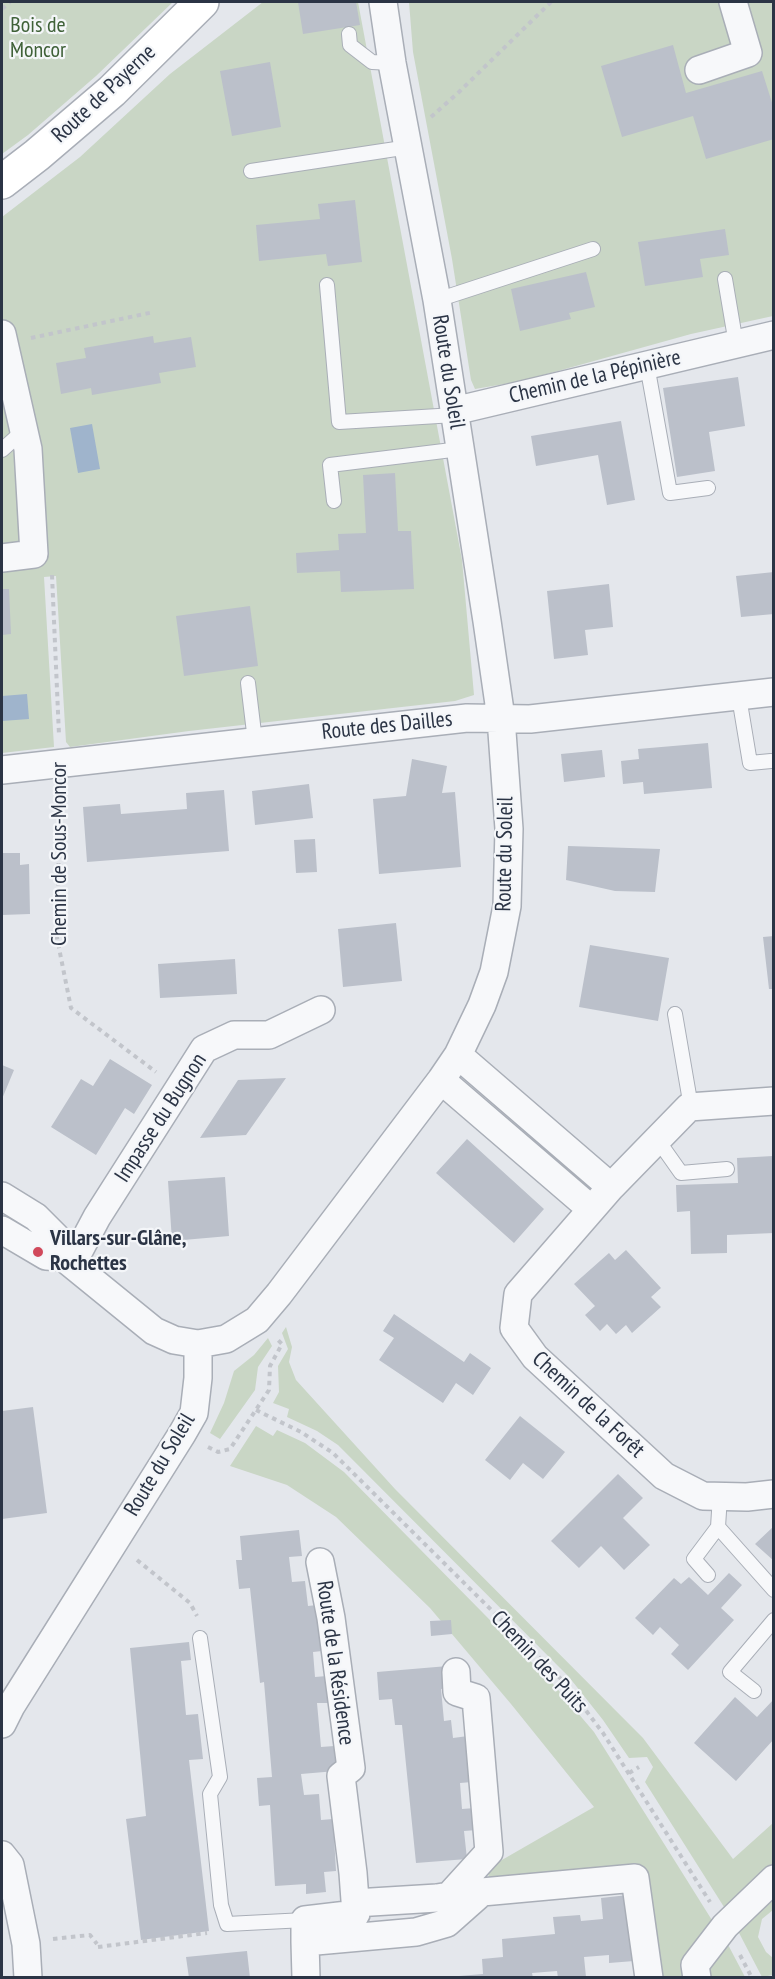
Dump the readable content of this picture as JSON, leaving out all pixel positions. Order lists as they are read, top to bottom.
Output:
{
  "streets": {
    "main road": ["Route de Payerne"],
    "street": [
      "Route du Soleil",
      "Chemin de la Pépinière",
      "Route des Dailles",
      "Impasse du Bugnon",
      "Chemin de la Forêt",
      "Route de la Résidence"
    ],
    "path": ["Chemin de Sous-Moncor", "Chemin des Puits"]
  },
  "crossings": [
    ["Route du Soleil", "Chemin de la Pépinière"],
    ["Route du Soleil", "Route des Dailles"],
    ["Route des Dailles", "Chemin de Sous-Moncor"],
    ["Chemin de Sous-Moncor", "Impasse du Bugnon"]
  ],
  "parks": ["Bois de Moncor"],
  "places": ["Villars-sur-Glâne, Rochettes"]
}
